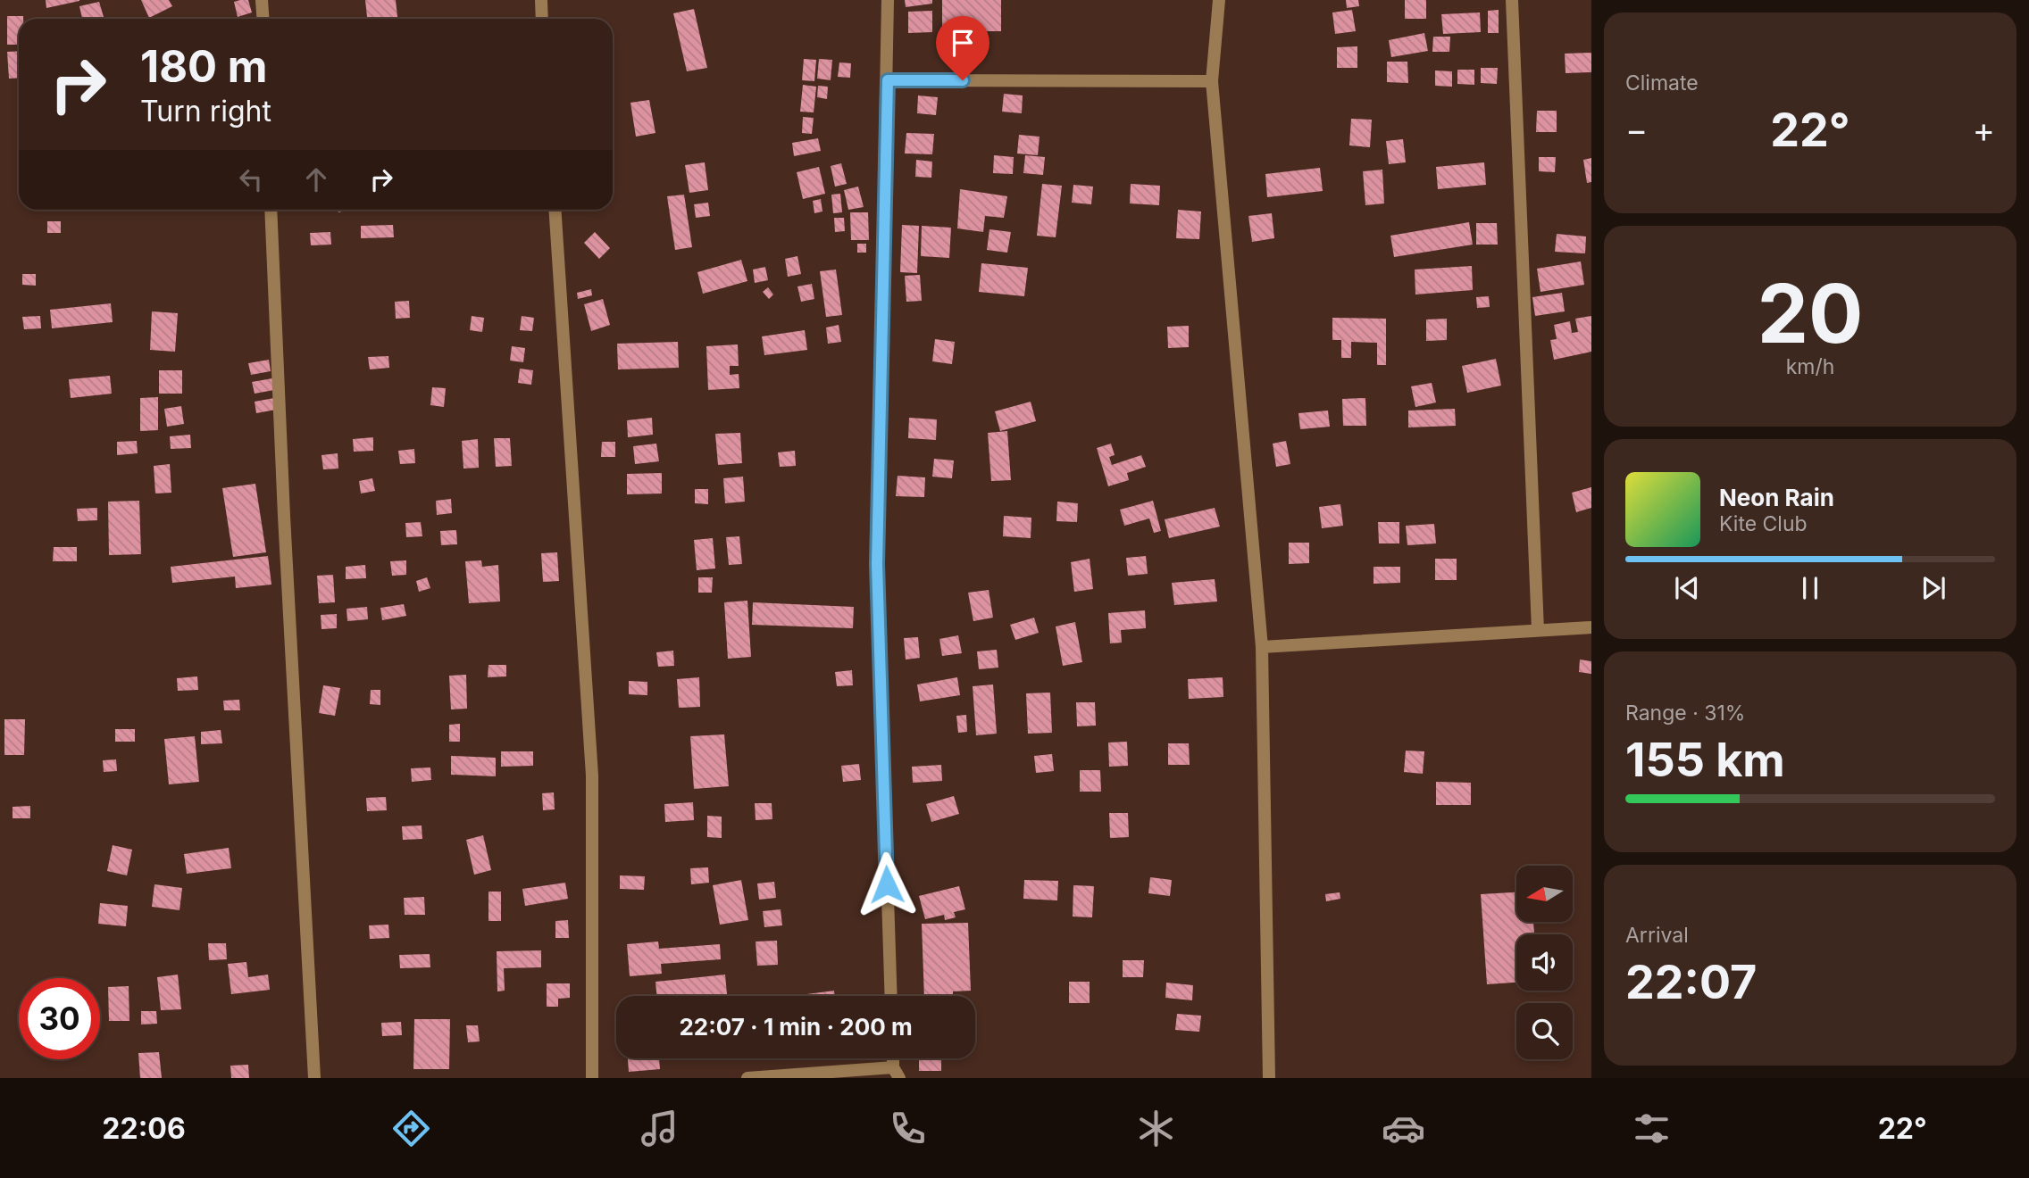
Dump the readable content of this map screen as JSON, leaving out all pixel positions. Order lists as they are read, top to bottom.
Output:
{
  "north": "left",
  "page": {
    "tile": [
      "Climate",
      ["20", "km/h"],
      ["Range · 31%", "155 km"],
      ["Arrival", "22:07"]
    ],
    "turn": ["180 m", "Turn right"],
    "heat": ["−", "22°", "+"],
    "song": ["Neon Rain", "Kite Club"],
    "limit": "30",
    "trip": "22:07 · 1 min · 200 m",
    "tabs": ["22:06", "22°"]
  }
}
